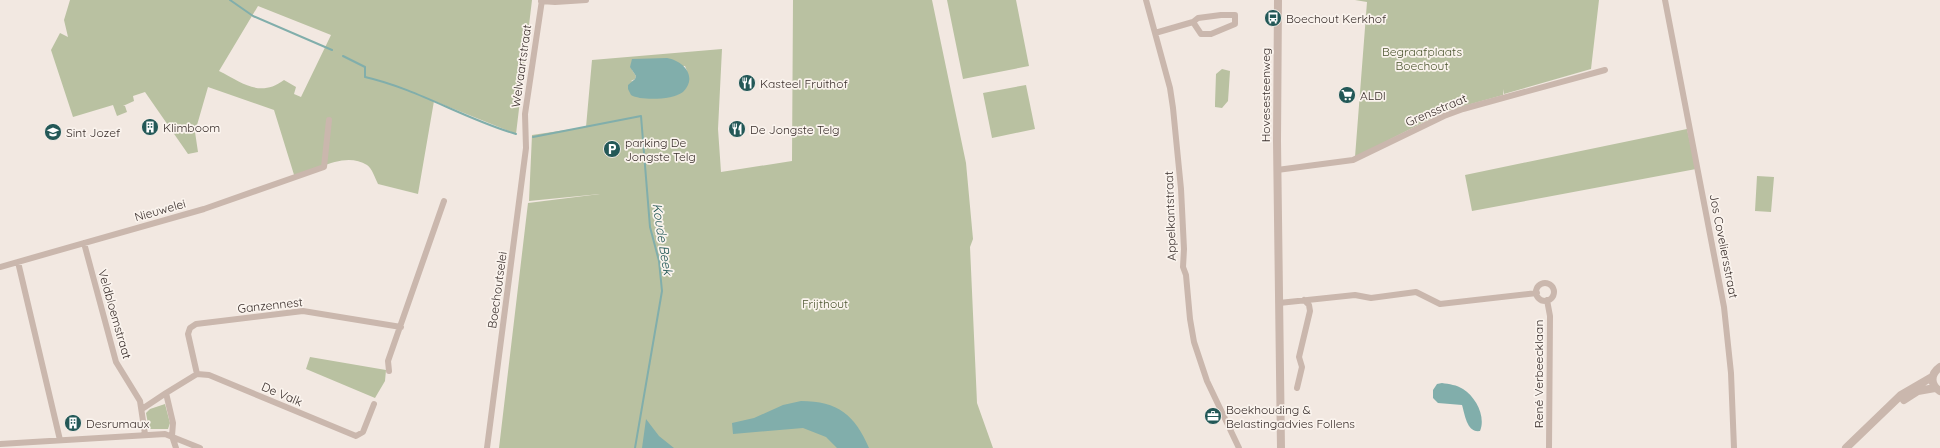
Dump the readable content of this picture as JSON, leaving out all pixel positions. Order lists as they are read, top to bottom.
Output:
{
  "streets": {
    "street": [
      "Welvaartstraat",
      "Hovesesteenweg",
      "Grensstraat",
      "Nieuwelei",
      "Appelkantstraat",
      "Jos Coveliersstraat",
      "Boechoutselei",
      "Ganzennest",
      "Veldbloemstraat",
      "René Verbeecklaan",
      "De Valk"
    ]
  },
  "crossings": [
    ["Welvaartstraat", "Boechoutselei"],
    ["Hovesesteenweg", "Grensstraat"],
    ["Nieuwelei", "Veldbloemstraat"],
    ["Ganzennest", "De Valk"]
  ],
  "water": ["Koude Beek"],
  "parks": ["Begraafplaats Boechout", "Frijthout"],
  "places": {
    "bus stop": ["Boechout Kerkhof"],
    "restaurant": ["Kasteel Fruithof", "De Jongste Telg"],
    "supermarket": ["ALDI"],
    "building": ["Klimboom", "Desrumaux"],
    "school or university": ["Sint Jozef"],
    "parking": ["parking De Jongste Telg"],
    "office": ["Boekhouding & Belastingadvies Follens"]
  }
}
